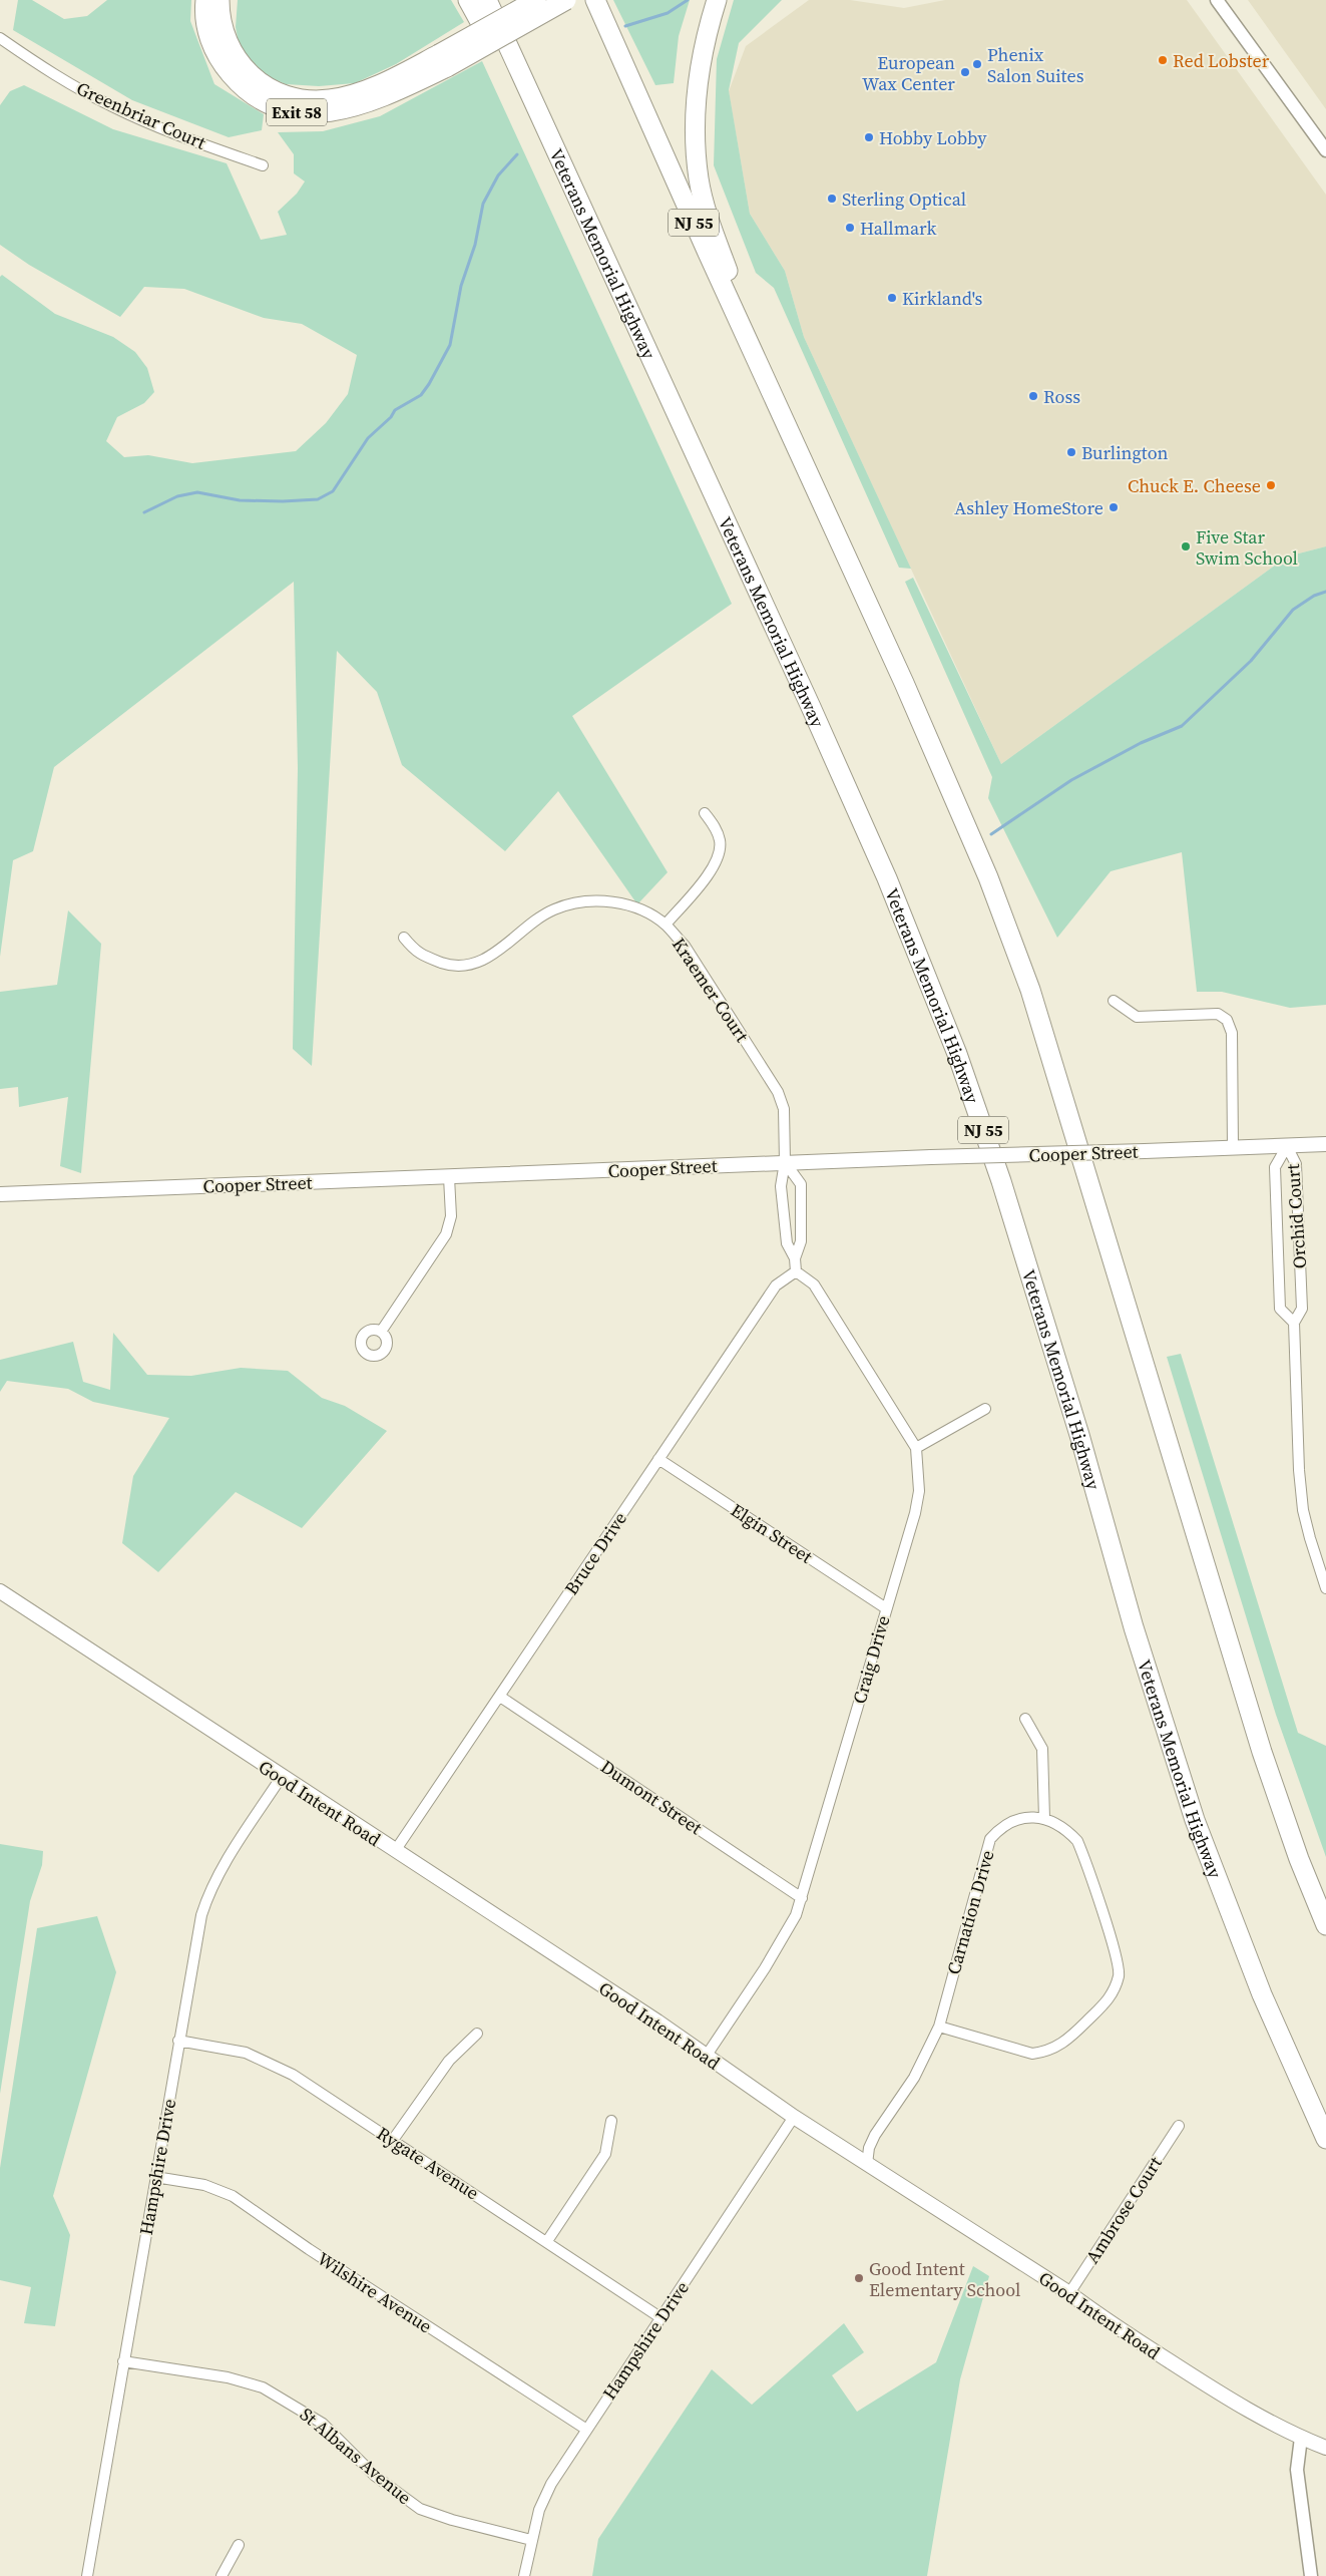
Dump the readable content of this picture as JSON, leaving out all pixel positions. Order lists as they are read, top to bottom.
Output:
{
  "streets": {
    "highway": ["Exit 58", "NJ 55", "Veterans Memorial Highway"],
    "main road": ["Cooper Street", "Good Intent Road"],
    "street": [
      "Greenbriar Court",
      "Kraemer Court",
      "Orchid Court",
      "Elgin Street",
      "Bruce Drive",
      "Craig Drive",
      "Dumont Street",
      "Carnation Drive",
      "Rygate Avenue",
      "Hampshire Drive",
      "Ambrose Court",
      "Wilshire Avenue",
      "St Albans Avenue"
    ]
  },
  "crossings": [
    ["Kraemer Court", "Cooper Street"],
    ["Cooper Street", "Orchid Court"],
    ["Elgin Street", "Bruce Drive"],
    ["Elgin Street", "Craig Drive"],
    ["Bruce Drive", "Craig Drive"],
    ["Bruce Drive", "Dumont Street"],
    ["Bruce Drive", "Good Intent Road"],
    ["Craig Drive", "Dumont Street"],
    ["Craig Drive", "Good Intent Road"],
    ["Good Intent Road", "Carnation Drive"],
    ["Good Intent Road", "Hampshire Drive"],
    ["Good Intent Road", "Ambrose Court"],
    ["Rygate Avenue", "Hampshire Drive"],
    ["Hampshire Drive", "Wilshire Avenue"],
    ["Hampshire Drive", "St Albans Avenue"]
  ],
  "places": [
    "Red Lobster",
    "Phenix Salon Suites",
    "European Wax Center",
    "Hobby Lobby",
    "Sterling Optical",
    "Hallmark",
    "Kirkland's",
    "Ross",
    "Burlington",
    "Chuck E. Cheese",
    "Ashley HomeStore",
    "Five Star Swim School",
    "Good Intent Elementary School"
  ]
}
